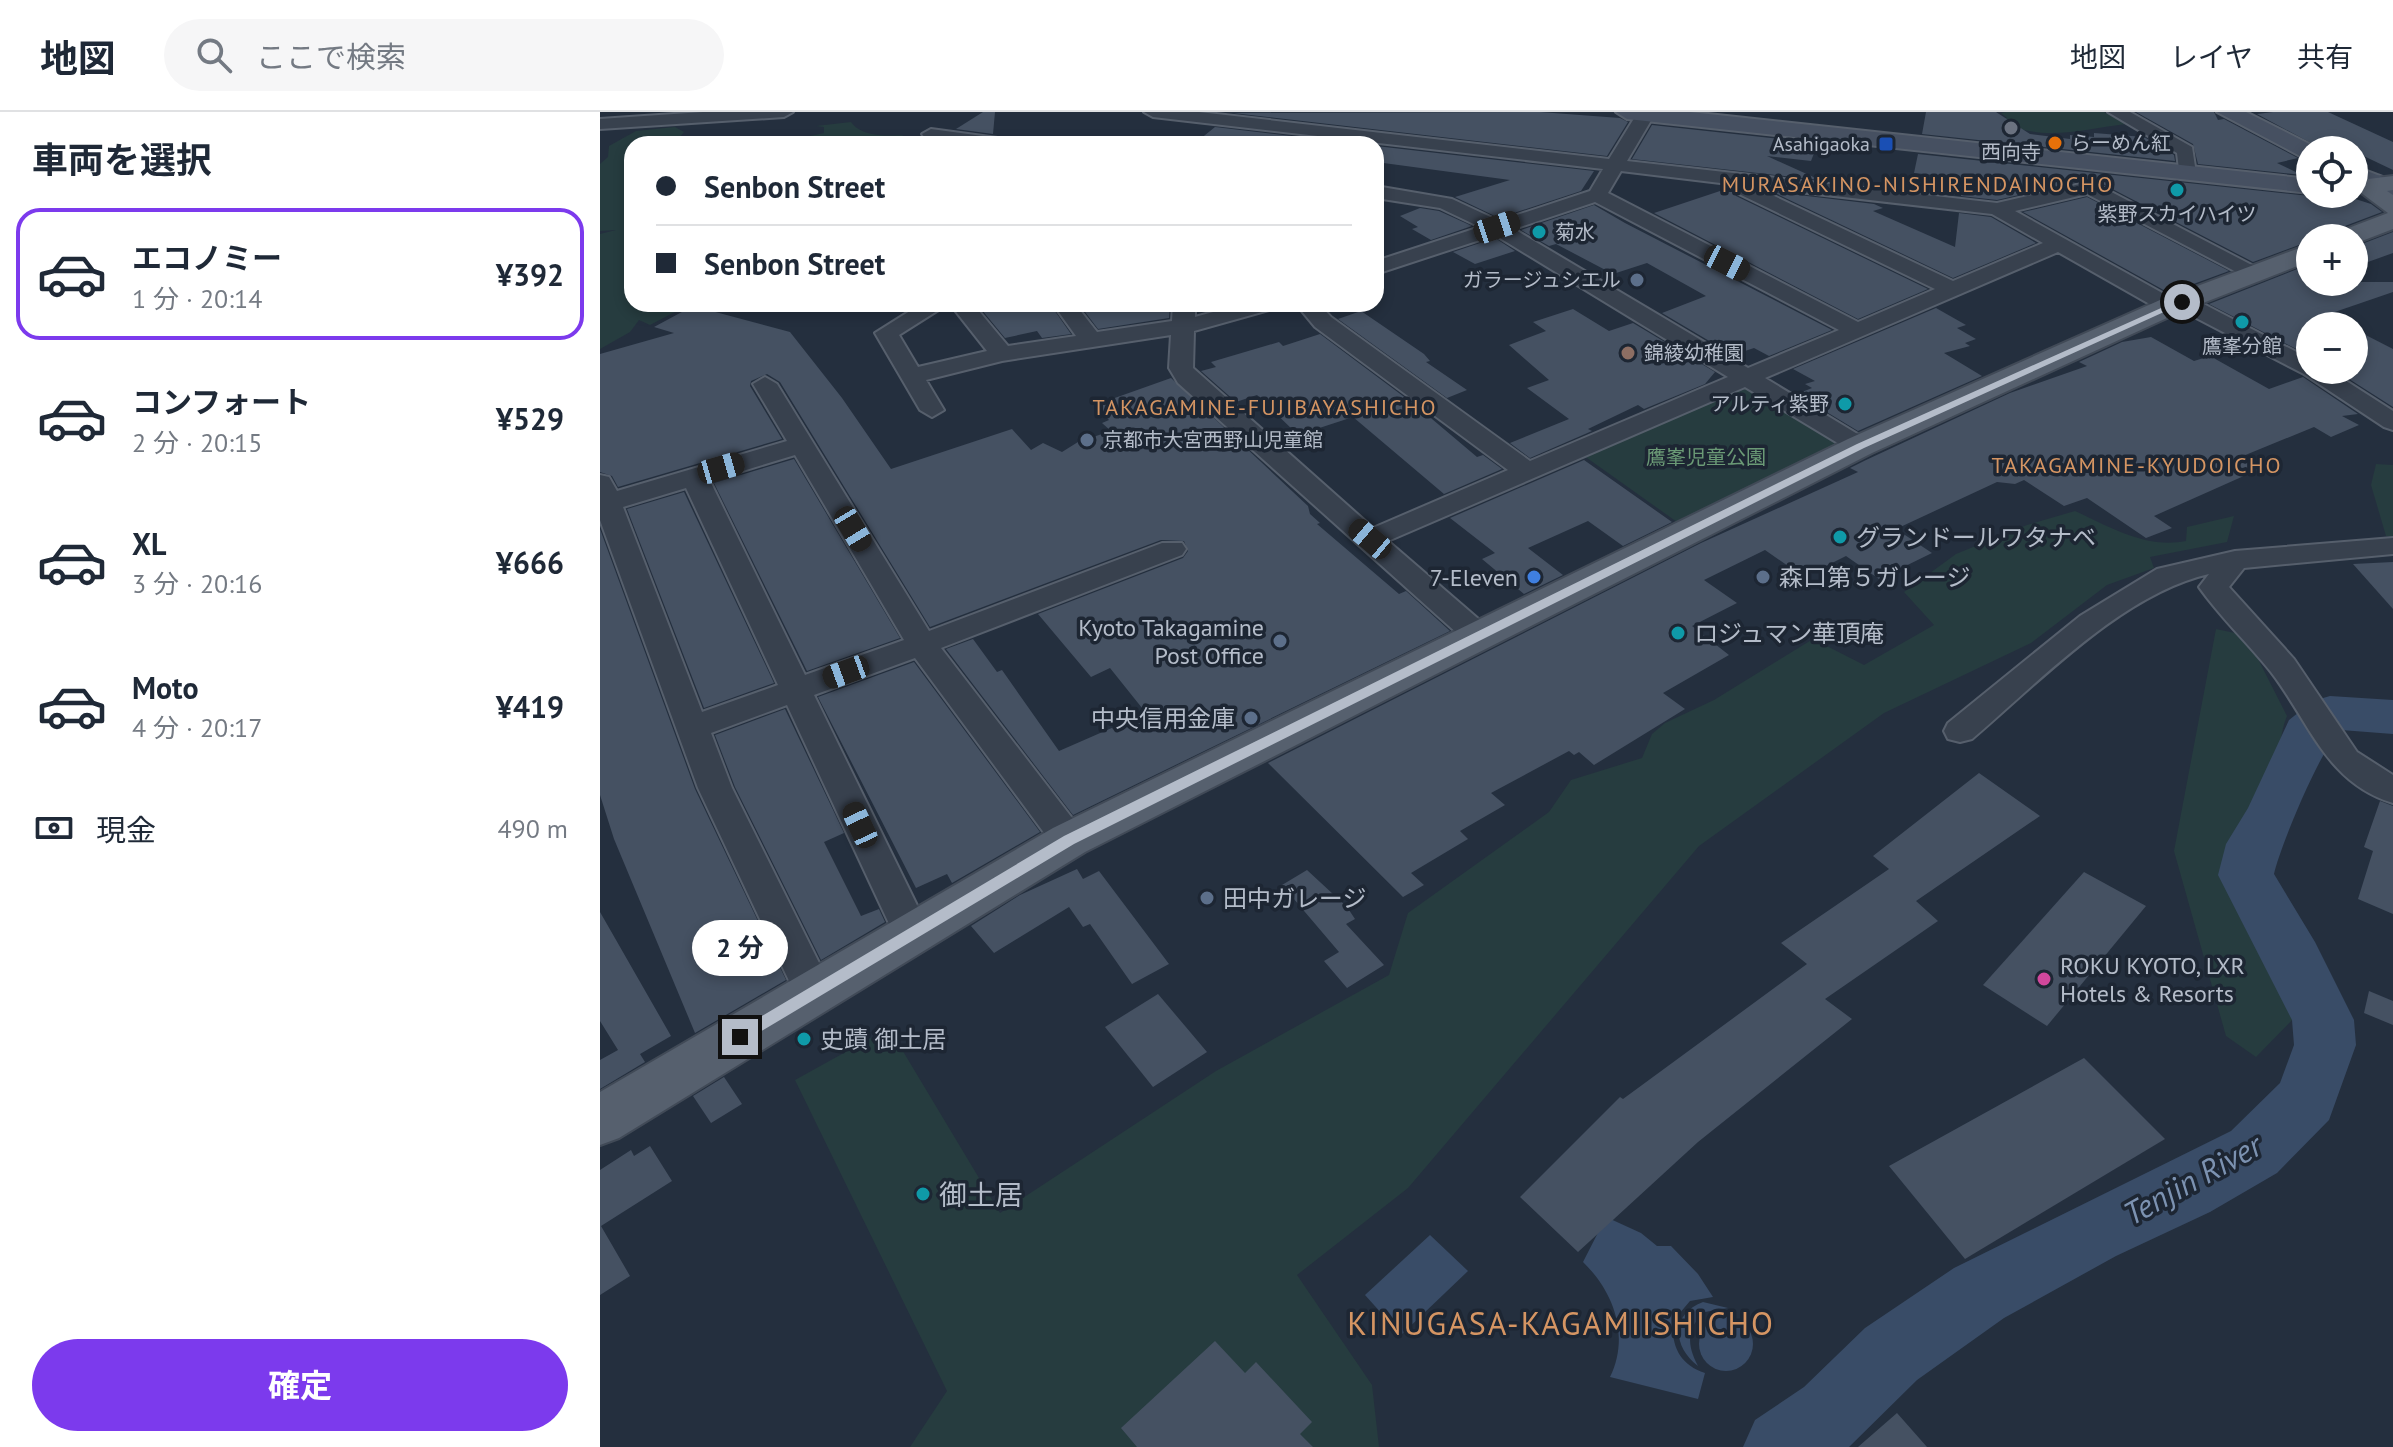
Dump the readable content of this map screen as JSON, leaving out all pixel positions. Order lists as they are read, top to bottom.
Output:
{
  "districts": [
    "MURASAKINO-NISHIRENDAINOCHO",
    "TAKAGAMINE-FUJIBAYASHICHO",
    "TAKAGAMINE-KYUDOICHO",
    "KINUGASA-KAGAMIISHICHO"
  ],
  "water": ["Tenjin River"],
  "parks": ["鷹峯児童公園"],
  "places": {
    "other": [
      "西向寺",
      "らーめん紅",
      "紫野スカイハイツ",
      "菊水",
      "ガラージュシエル",
      "鷹峯分館",
      "錦綾幼稚園",
      "アルティ紫野",
      "京都市大宮西野山児童館",
      "グランドールワタナベ",
      "7-Eleven",
      "森口第５ガレージ",
      "ロジュマン華頂庵",
      "Kyoto Takagamine Post Office",
      "中央信用金庫",
      "田中ガレージ",
      "ROKU KYOTO, LXR Hotels & Resorts",
      "史蹟 御土居",
      "御土居"
    ],
    "transit": ["Asahigaoka"]
  },
  "page": {
    "header": "地図",
    "search": "ここで検索",
    "nav": ["地図", "レイヤ", "共有"],
    "heading": "車両を選択",
    "map_buttons": ["+", "−"],
    "banner": ["Senbon Street", "Senbon Street"],
    "list": [
      {
        "name": "エコノミー",
        "note": "1 分 · 20:14",
        "value": "¥392"
      },
      {
        "name": "コンフォート",
        "note": "2 分 · 20:15",
        "value": "¥529"
      },
      {
        "name": "XL",
        "note": "3 分 · 20:16",
        "value": "¥666"
      },
      {
        "name": "Moto",
        "note": "4 分 · 20:17",
        "value": "¥419"
      }
    ],
    "pay": ["現金", "490 m"],
    "bubble": "2 分",
    "buttons": "確定"
  }
}
